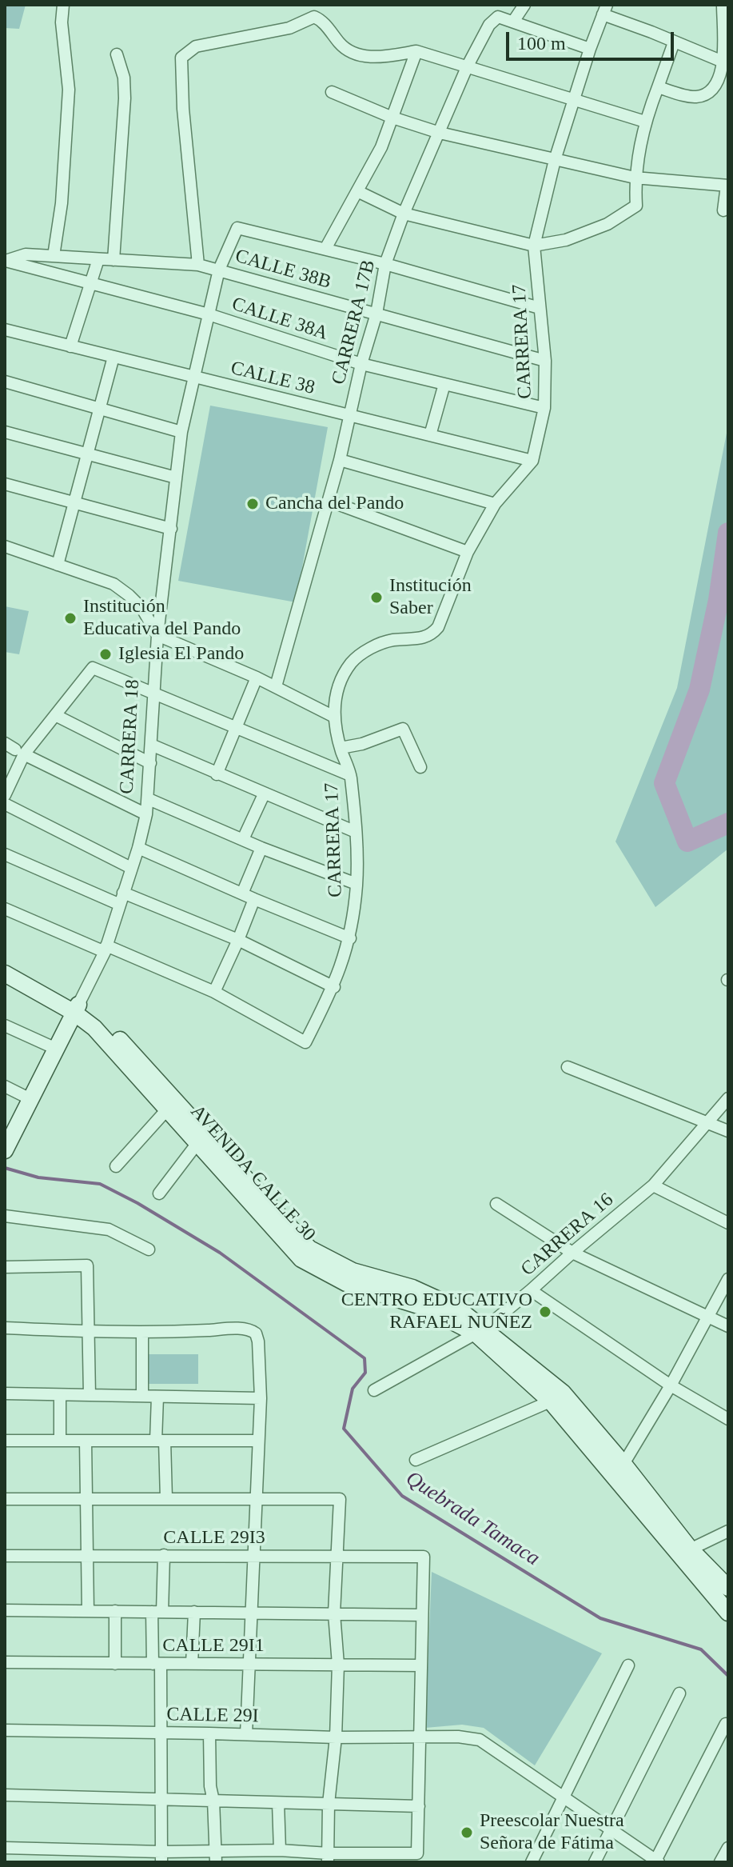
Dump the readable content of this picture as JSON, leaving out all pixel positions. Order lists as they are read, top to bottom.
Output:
{
  "streets": {
    "main road": ["CARRERA 18", "AVENIDA CALLE 30"],
    "street": [
      "CALLE 38B",
      "CALLE 38A",
      "CARRERA 17B",
      "CARRERA 17",
      "CALLE 38",
      "CARRERA 16",
      "CALLE 29I3",
      "CALLE 29I1",
      "CALLE 29I"
    ]
  },
  "crossings": [
    ["CALLE 38B", "CALLE 38A"],
    ["CALLE 38B", "CARRERA 17B"],
    ["CALLE 38B", "CARRERA 17"],
    ["CALLE 38B", "CARRERA 18"],
    ["CALLE 38A", "CARRERA 17B"],
    ["CALLE 38A", "CARRERA 17"],
    ["CALLE 38A", "CARRERA 18"],
    ["CARRERA 17B", "CALLE 38"],
    ["CARRERA 17", "CALLE 38"],
    ["CALLE 38", "CARRERA 18"],
    ["CARRERA 18", "AVENIDA CALLE 30"],
    ["AVENIDA CALLE 30", "CARRERA 16"]
  ],
  "water": ["Quebrada Tamaca"],
  "places": [
    "Cancha del Pando",
    "Institución Saber",
    "Institución Educativa del Pando",
    "Iglesia El Pando",
    "CENTRO EDUCATIVO RAFAEL NUÑEZ",
    "Preescolar Nuestra Señora de Fátima"
  ],
  "scale_bar": "100 m"
}
